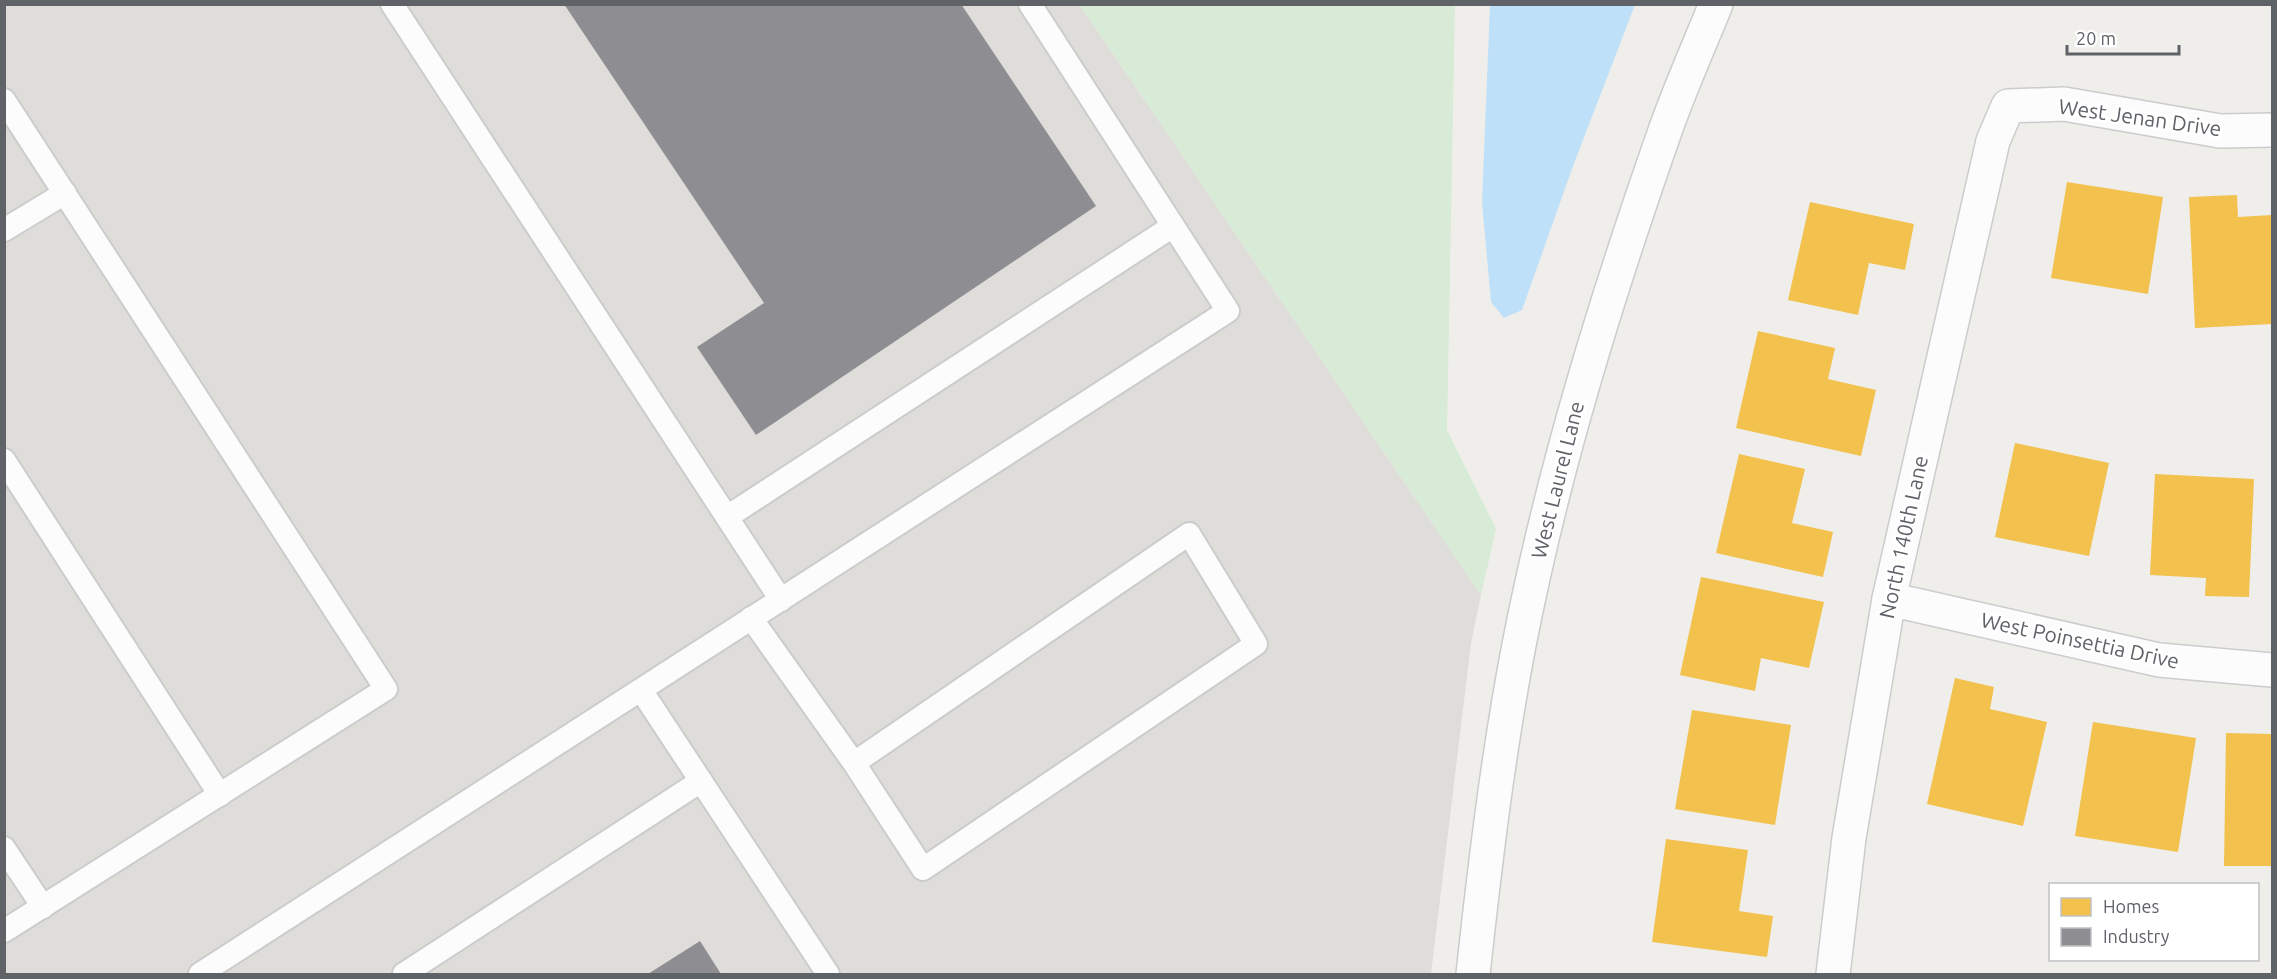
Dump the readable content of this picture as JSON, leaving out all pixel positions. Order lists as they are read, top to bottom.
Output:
{
  "streets": {
    "street": [
      "West Jenan Drive",
      "West Laurel Lane",
      "North 140th Lane",
      "West Poinsettia Drive"
    ]
  },
  "crossings": [
    ["West Jenan Drive", "North 140th Lane"],
    ["North 140th Lane", "West Poinsettia Drive"]
  ],
  "legend": ["Homes", "Industry"],
  "scale_bar": "20 m"
}
